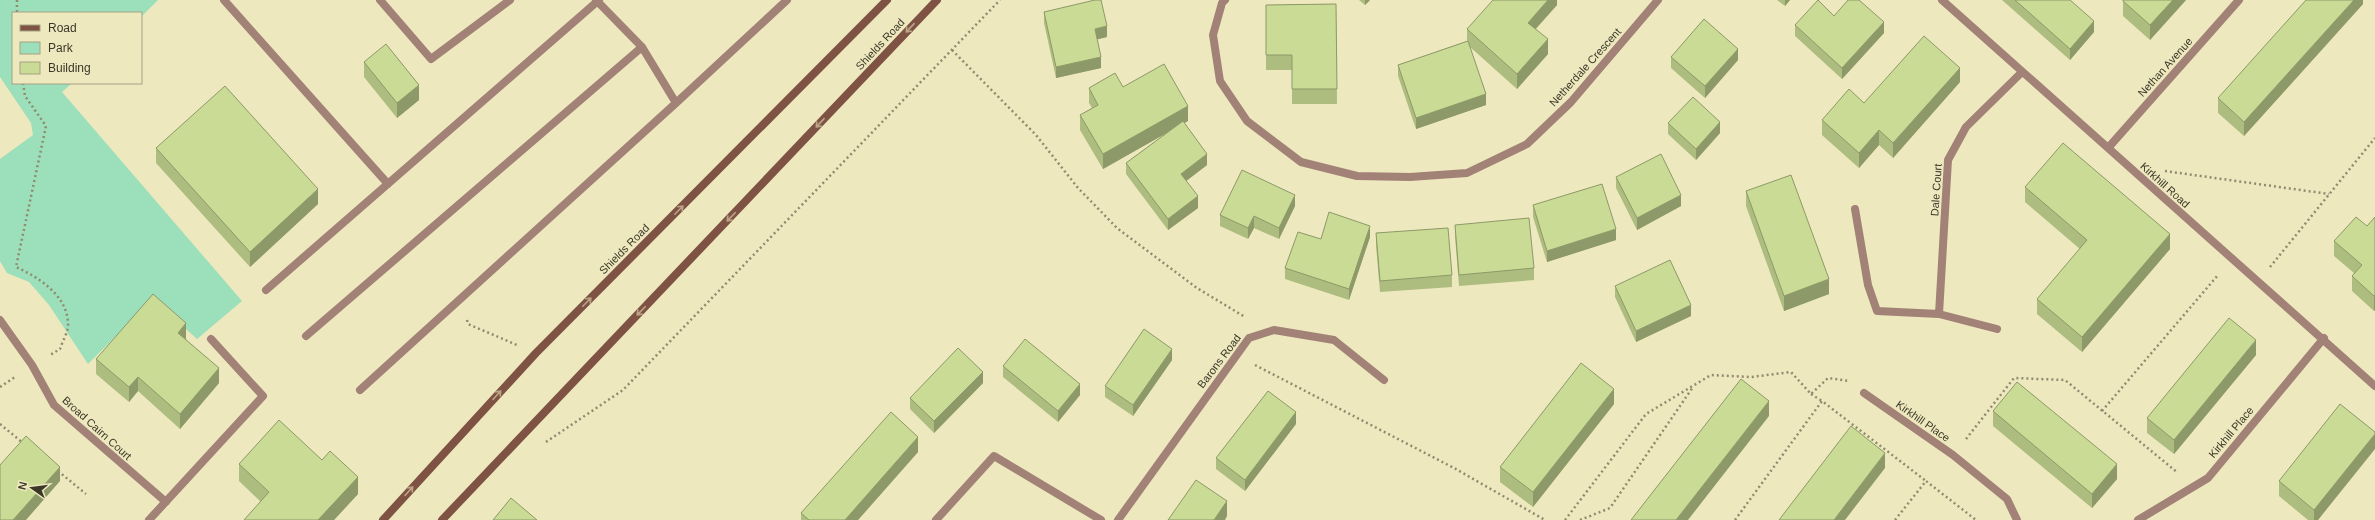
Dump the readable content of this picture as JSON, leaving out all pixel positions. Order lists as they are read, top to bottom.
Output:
{
  "streets": {
    "main road": ["Shields Road"],
    "street": [
      "Netherdale Crescent",
      "Nethan Avenue",
      "Kirkhill Road",
      "Dale Court",
      "Barons Road",
      "Kirkhill Place",
      "Broad Cairn Court"
    ]
  },
  "crossings": [
    ["Nethan Avenue", "Kirkhill Road"],
    ["Kirkhill Road", "Dale Court"],
    ["Kirkhill Road", "Kirkhill Place"]
  ],
  "legend": ["Road", "Park", "Building"],
  "north": "left"
}
